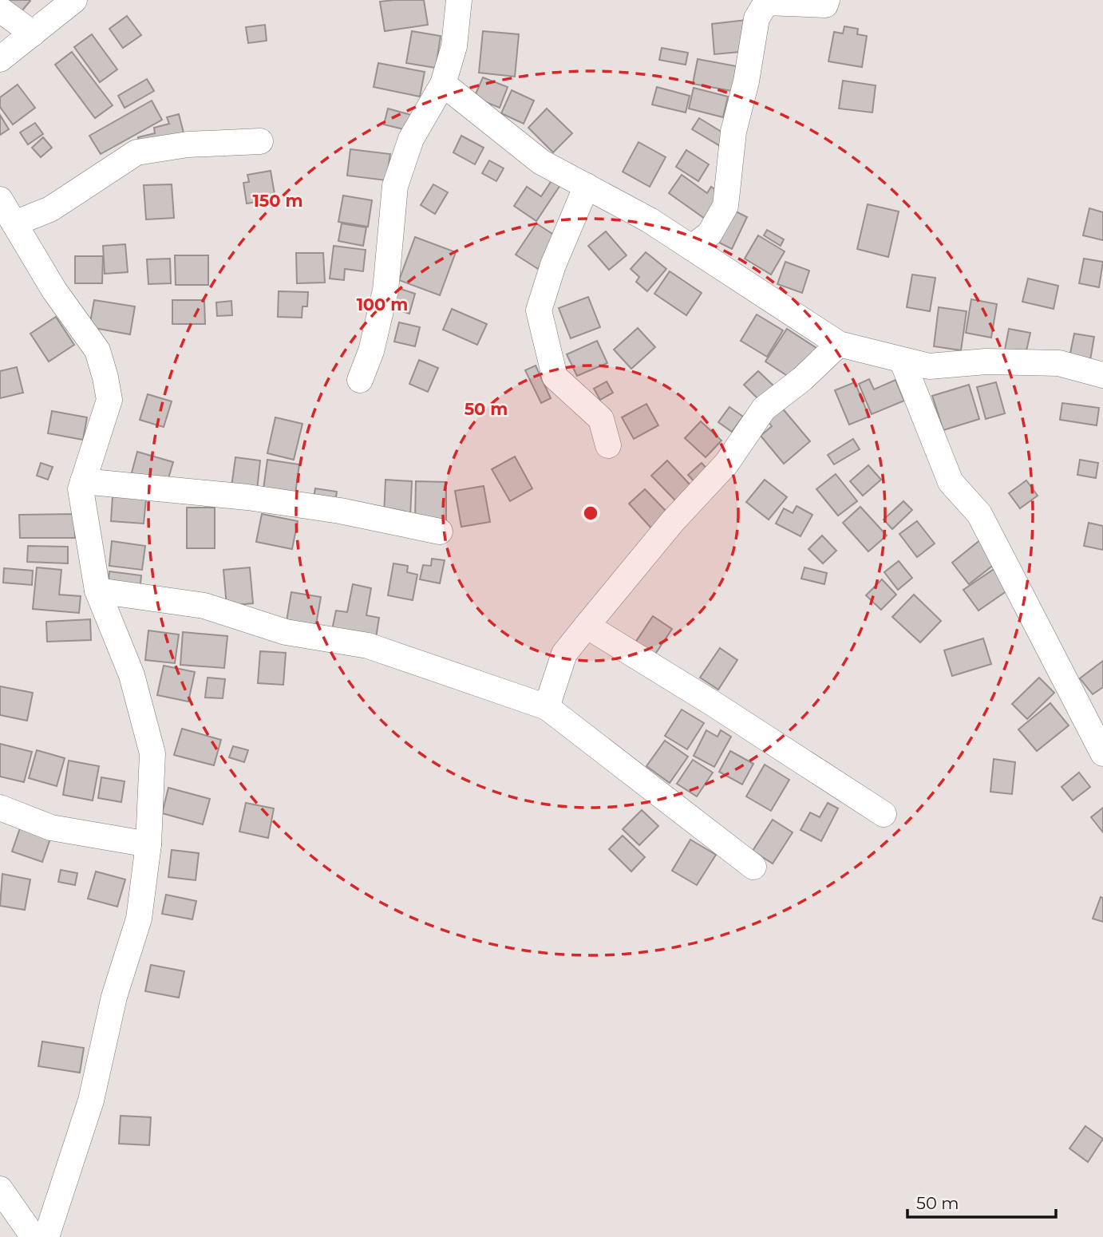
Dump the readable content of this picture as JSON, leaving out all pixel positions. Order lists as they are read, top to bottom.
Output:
{
  "scale_bar": "50 m",
  "rings": ["150 m", "100 m", "50 m"]
}
